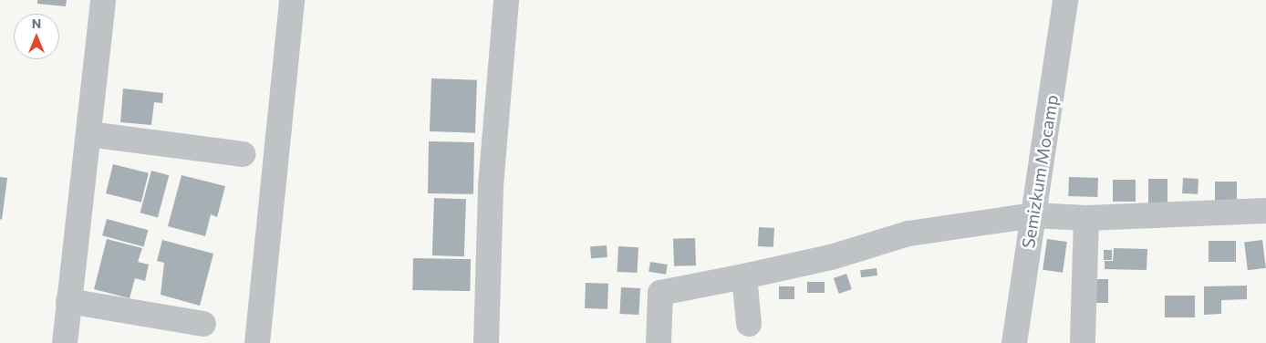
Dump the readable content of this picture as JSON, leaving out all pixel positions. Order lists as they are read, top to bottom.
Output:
{
  "streets": {
    "street": ["Semizkum Mocamp"]
  },
  "north": "top"
}
